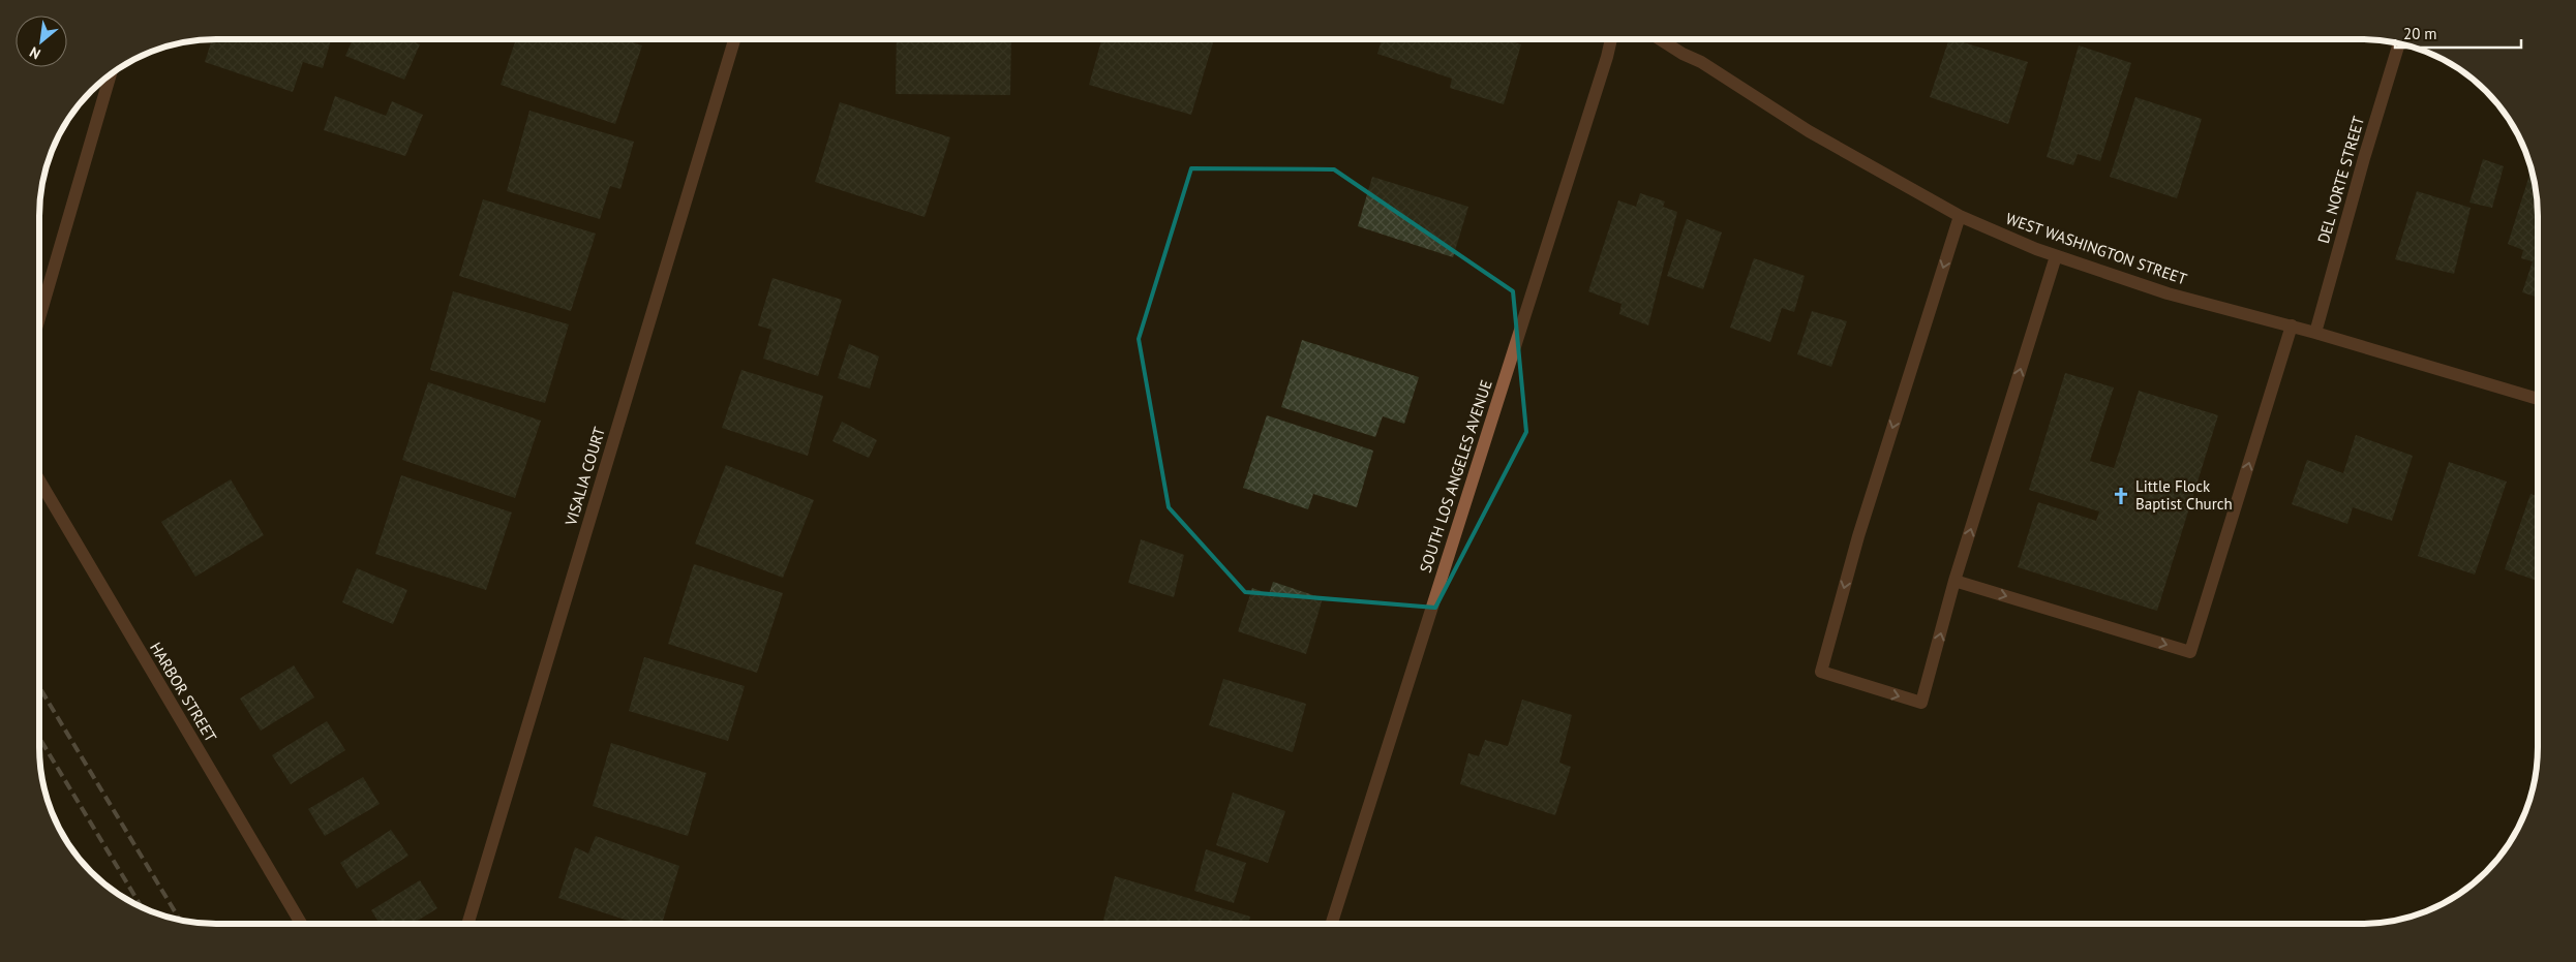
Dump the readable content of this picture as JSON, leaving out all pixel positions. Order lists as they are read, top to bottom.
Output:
{
  "streets": {
    "street": [
      "DEL NORTE STREET",
      "WEST WASHINGTON STREET",
      "VISALIA COURT",
      "SOUTH LOS ANGELES AVENUE",
      "HARBOR STREET"
    ]
  },
  "crossings": [
    ["DEL NORTE STREET", "WEST WASHINGTON STREET"]
  ],
  "places": {
    "church": ["Little Flock Baptist Church"]
  },
  "scale_bar": "20 m",
  "north": "bottom left"
}
